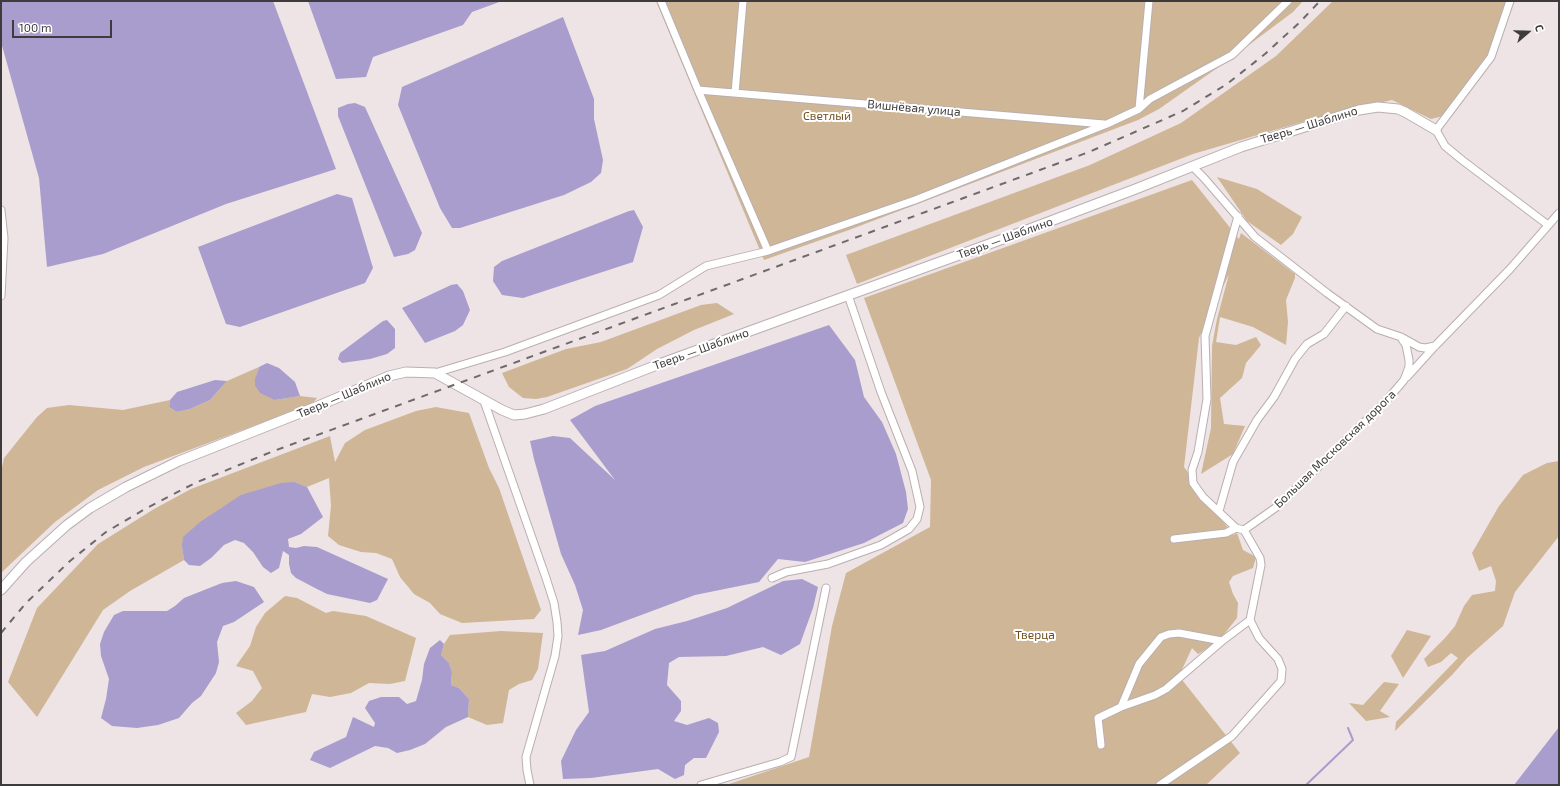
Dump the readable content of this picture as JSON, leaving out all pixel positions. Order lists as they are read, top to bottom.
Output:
{
  "streets": {
    "street": ["Вишнёвая улица", "Тверь — Шаблино", "Большая Московская дорога"]
  },
  "parks": ["Светлый", "Тверца"],
  "scale_bar": "100 m",
  "north": "right"
}
